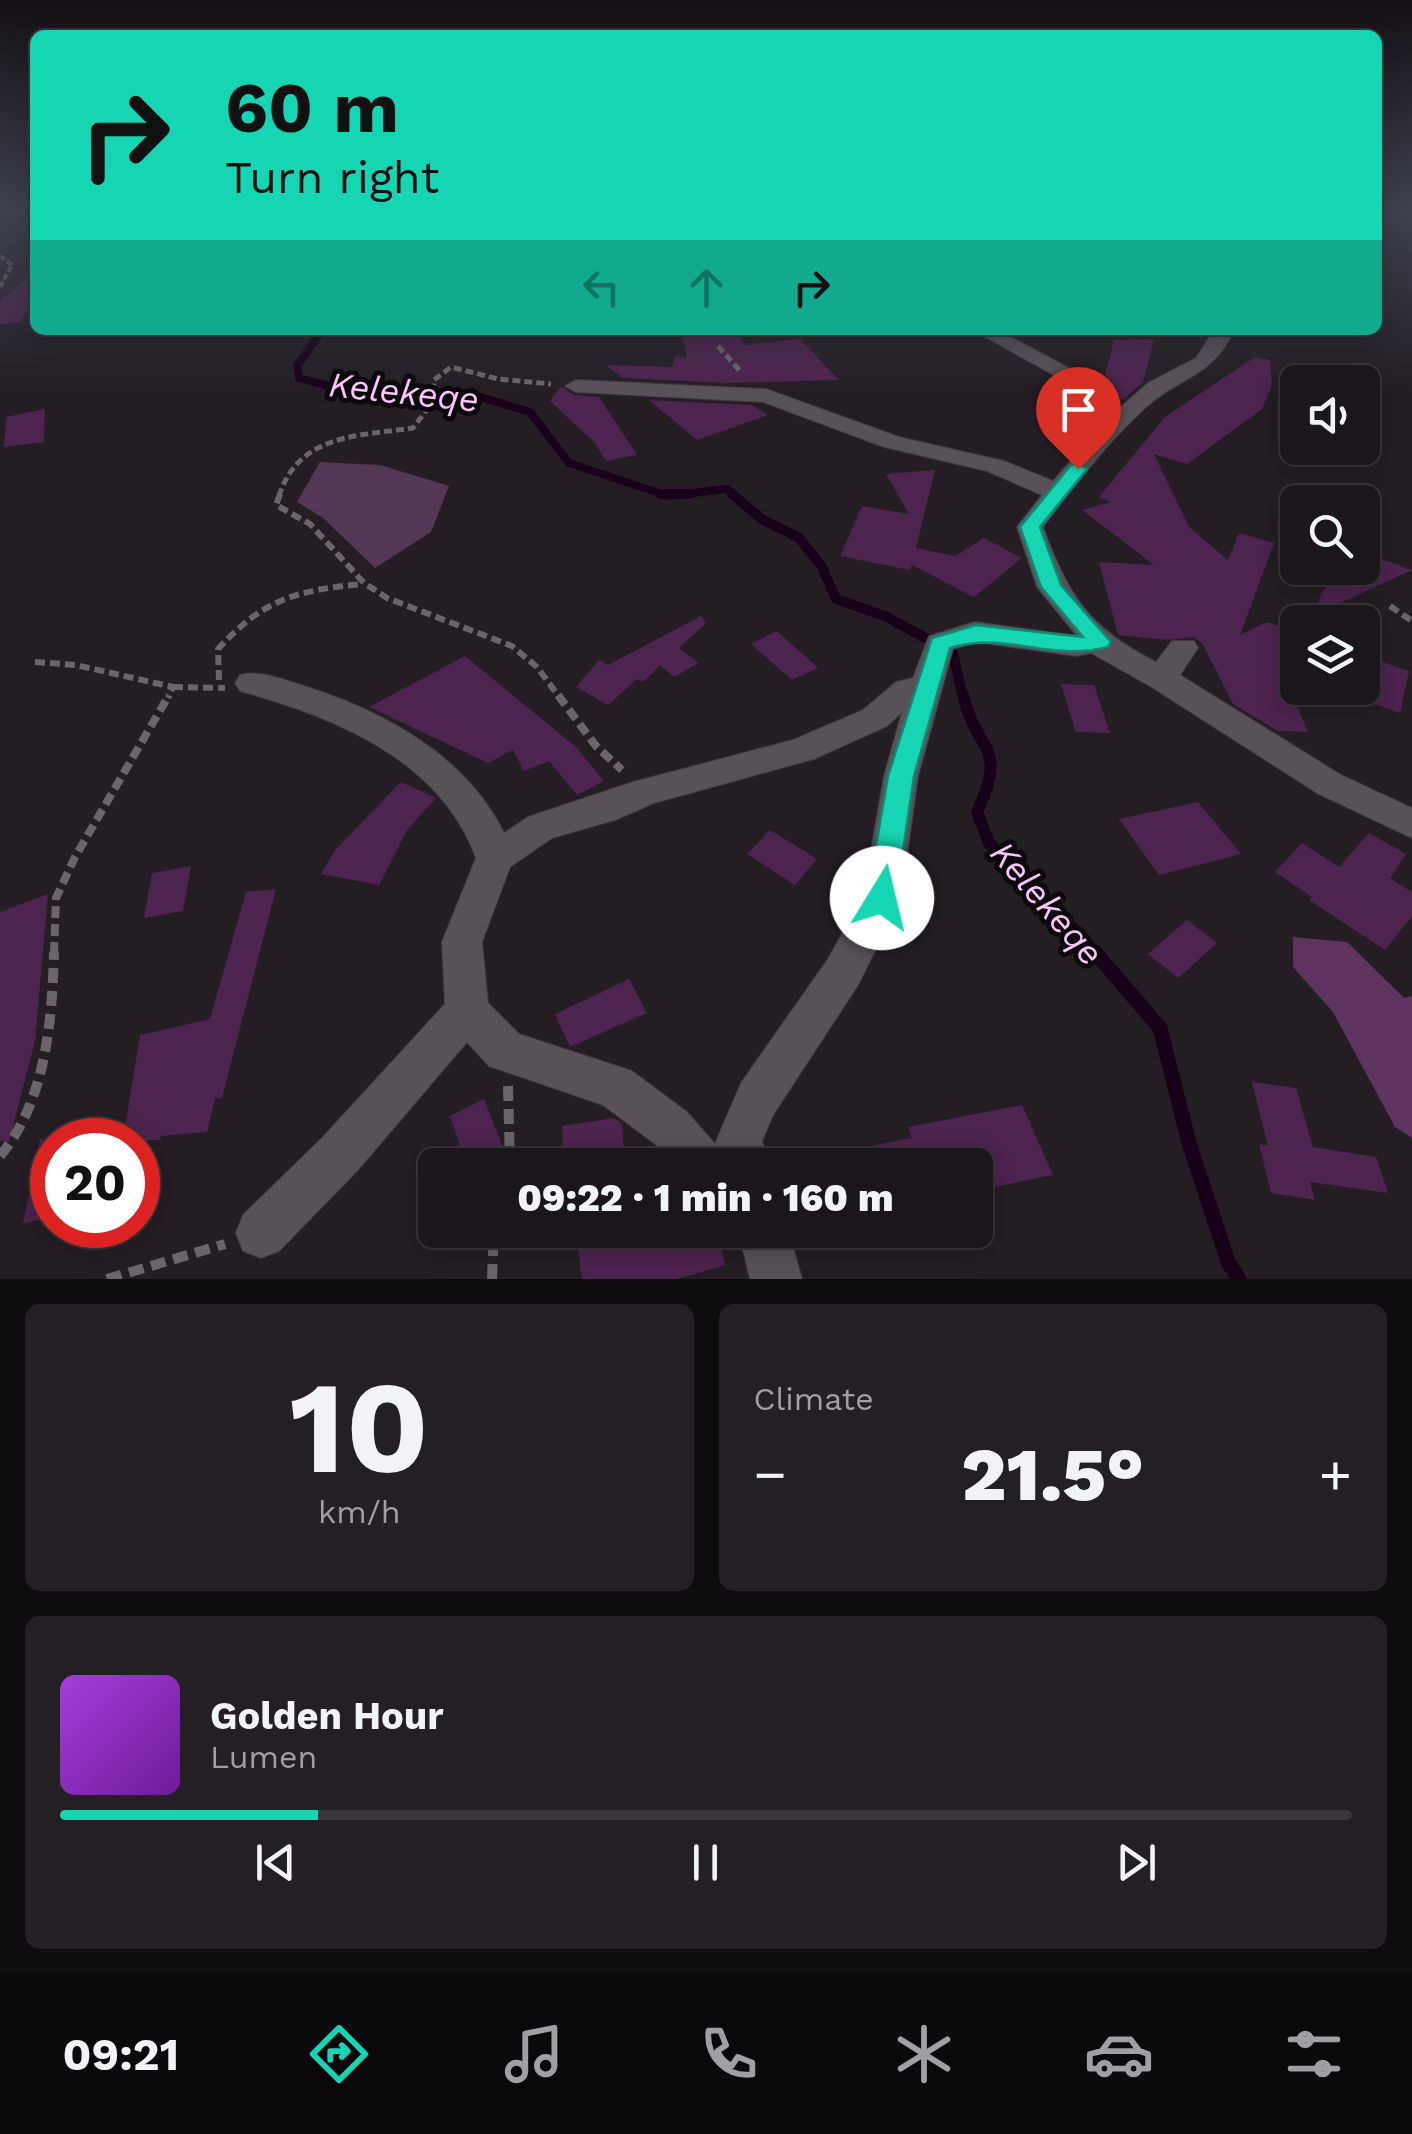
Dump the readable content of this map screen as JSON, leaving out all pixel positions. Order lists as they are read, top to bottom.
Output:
{
  "water": ["Kelekeqe"],
  "page": {
    "turn": ["60 m", "Turn right"],
    "limit": "20",
    "trip": "09:22 · 1 min · 160 m",
    "tile": [
      ["10", "km/h"],
      "Climate"
    ],
    "heat": ["−", "21.5°", "+"],
    "song": ["Golden Hour", "Lumen"],
    "tabs": "09:21"
  }
}
